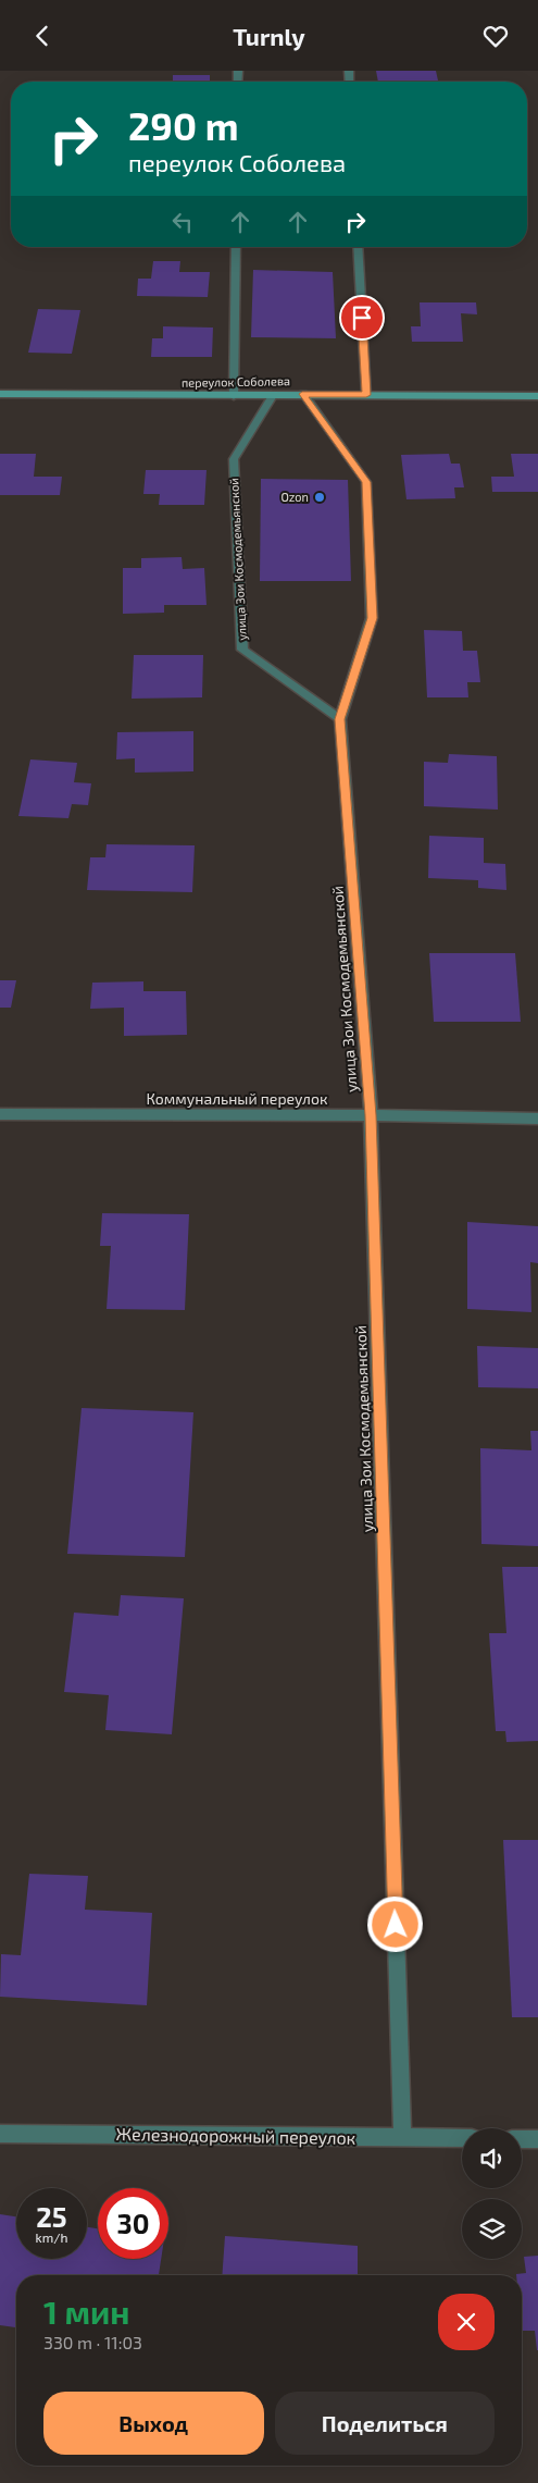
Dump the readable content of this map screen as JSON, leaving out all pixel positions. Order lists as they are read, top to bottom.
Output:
{
  "streets": {
    "main road": ["переулок Соболева"],
    "street": ["улица Зои Космодемьянской", "Коммунальный переулок", "Железнодорожный переулок"]
  },
  "crossings": [
    ["переулок Соболева", "улица Зои Космодемьянской"],
    ["улица Зои Космодемьянской", "Коммунальный переулок"],
    ["улица Зои Космодемьянской", "Железнодорожный переулок"]
  ],
  "places": ["Ozon"],
  "page": {
    "header": "Turnly",
    "turn": ["290 m", "переулок Соболева"],
    "speed": "25 km/h",
    "limit": "30",
    "heading": ["1 мин", "330 m · 11:03"],
    "buttons": ["Выход", "Поделиться"]
  }
}
